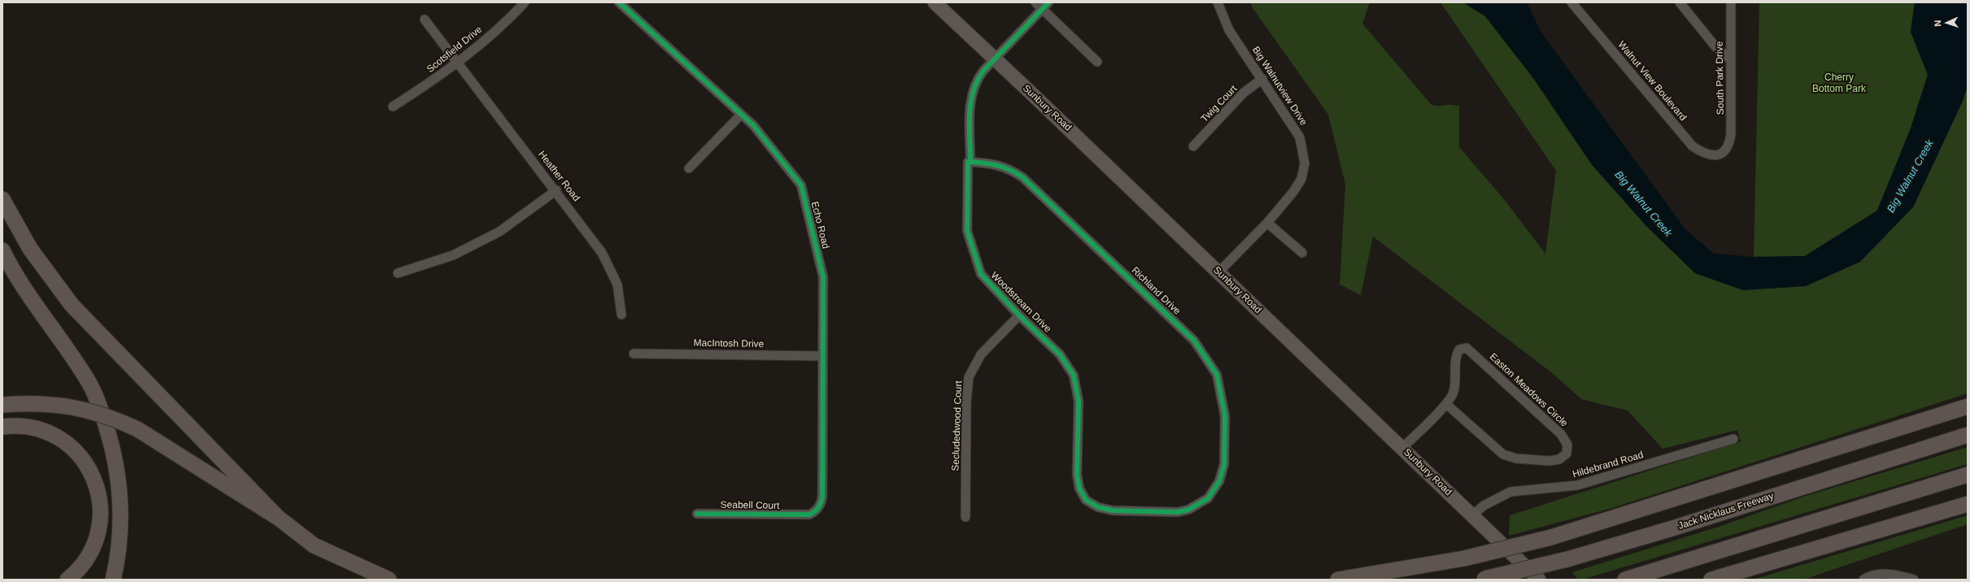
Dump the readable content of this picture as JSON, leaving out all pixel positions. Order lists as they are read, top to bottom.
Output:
{
  "streets": {
    "highway": ["Jack Nicklaus Freeway"],
    "main road": ["Sunbury Road"],
    "street": [
      "Scotsfield Drive",
      "South Park Drive",
      "Walnut View Boulevard",
      "Big Walnutview Drive",
      "Twig Court",
      "Heather Road",
      "Echo Road",
      "Richland Drive",
      "Woodstream Drive",
      "MacIntosh Drive",
      "Easton Meadows Circle",
      "Secludedwood Court",
      "Hildebrand Road",
      "Seabell Court"
    ]
  },
  "crossings": [
    ["Scotsfield Drive", "Heather Road"],
    ["South Park Drive", "Walnut View Boulevard"],
    ["Big Walnutview Drive", "Twig Court"],
    ["Big Walnutview Drive", "Sunbury Road"],
    ["Sunbury Road", "Woodstream Drive"],
    ["Sunbury Road", "Easton Meadows Circle"],
    ["Sunbury Road", "Hildebrand Road"],
    ["Echo Road", "MacIntosh Drive"],
    ["Echo Road", "Seabell Court"],
    ["Richland Drive", "Woodstream Drive"],
    ["Woodstream Drive", "Secludedwood Court"]
  ],
  "water": ["Big Walnut Creek"],
  "parks": ["Cherry Bottom Park"],
  "north": "left"
}
